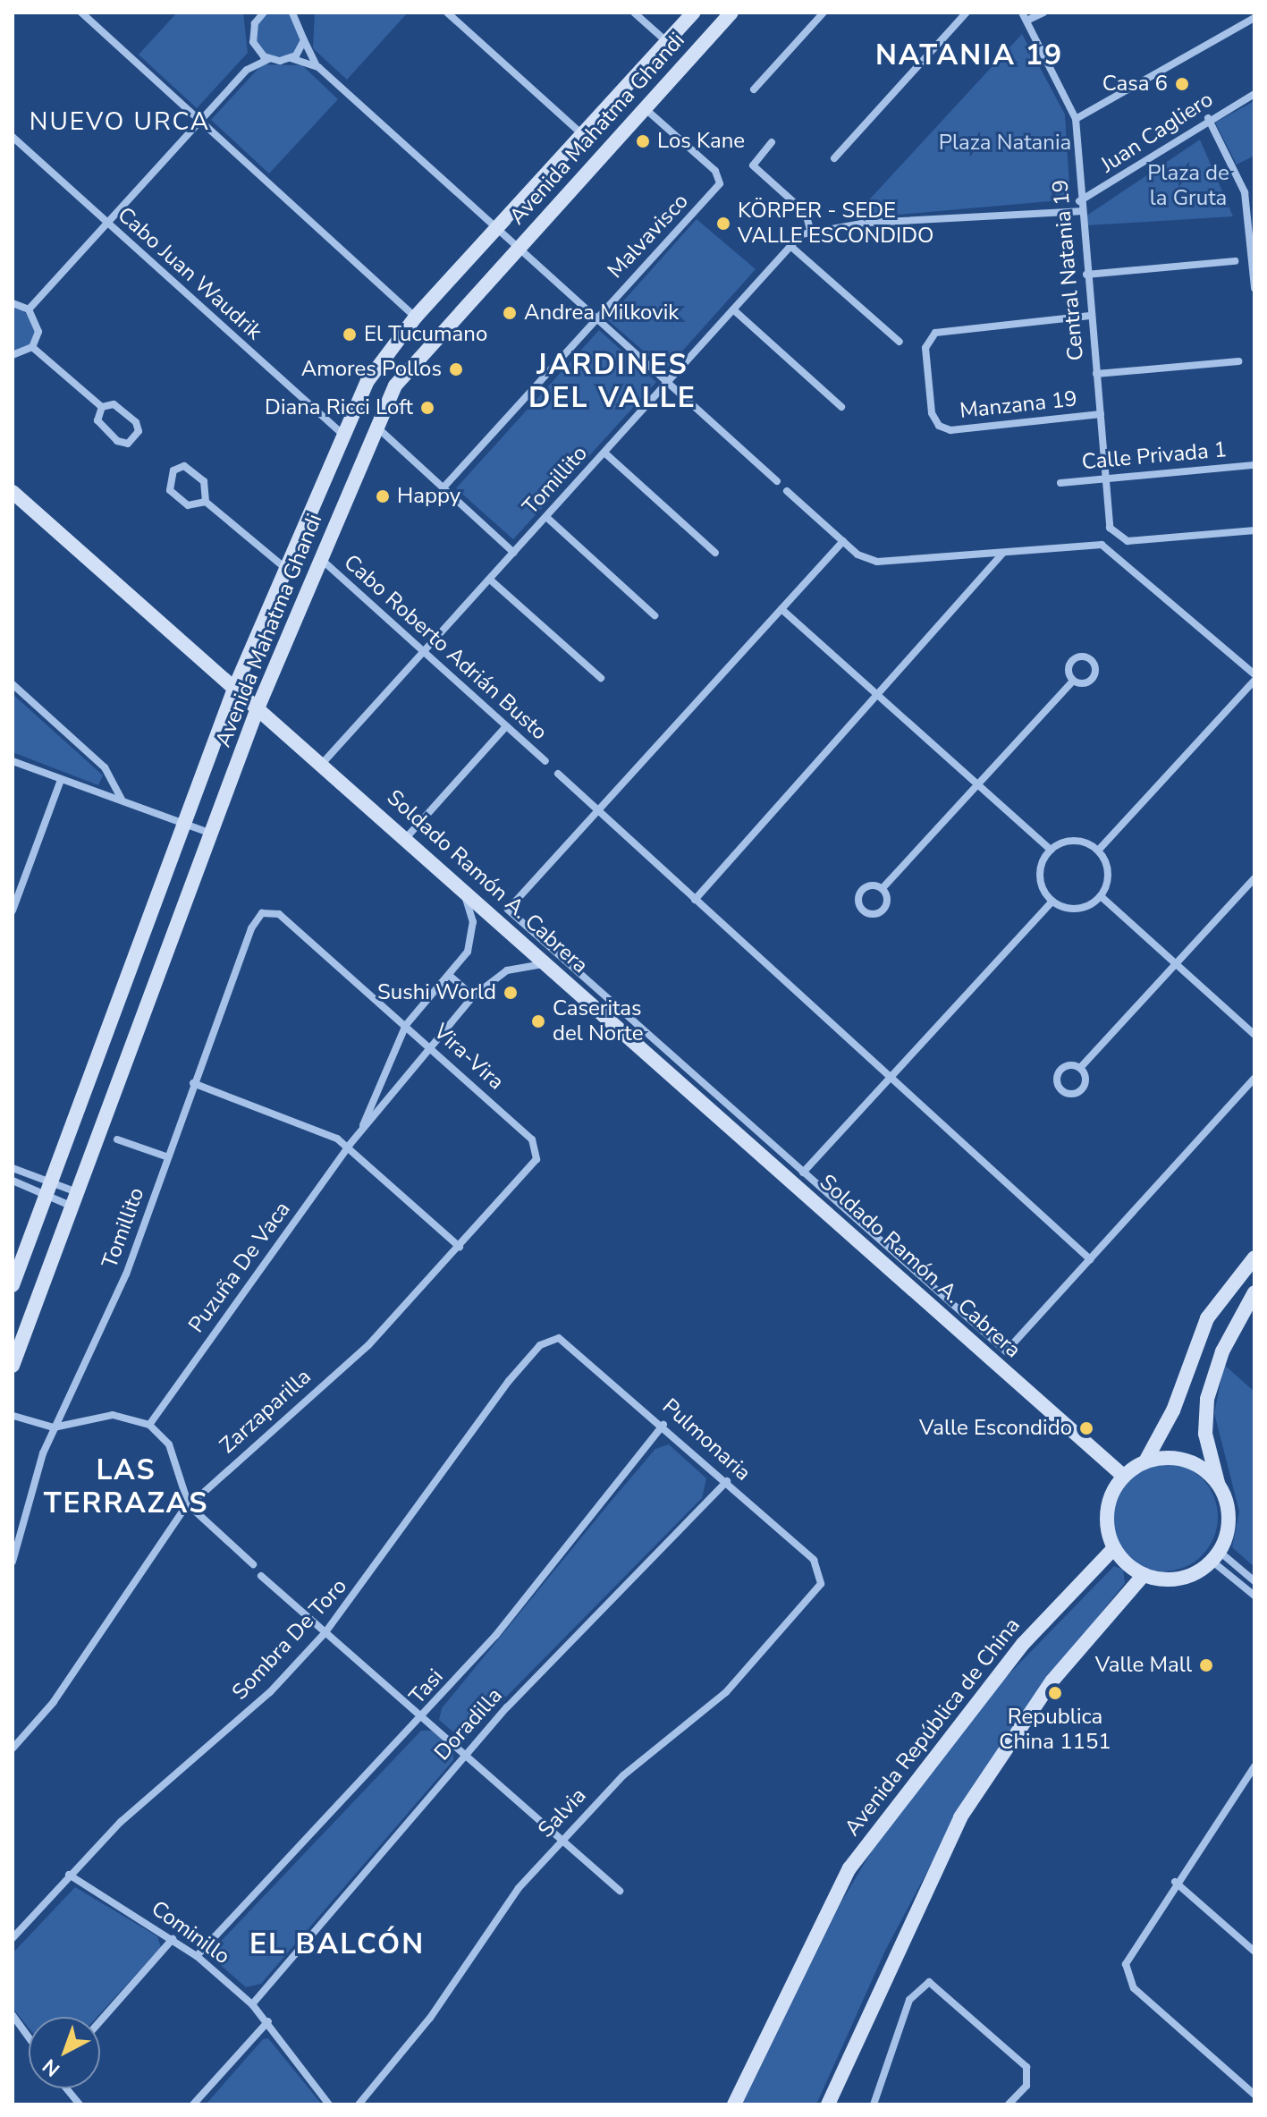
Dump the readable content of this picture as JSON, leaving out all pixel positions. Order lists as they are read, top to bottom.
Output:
{
  "streets": {
    "main road": ["Avenida Mahatma Ghandi", "Soldado Ramón A. Cabrera", "Avenida República de China"],
    "street": [
      "Juan Cagliero",
      "Malvavisco",
      "Central Natania 19",
      "Cabo Juan Waudrik",
      "Manzana 19",
      "Calle Privada 1",
      "Tomillito",
      "Cabo Roberto Adrián Busto",
      "Vira-Vira",
      "Puzuña De Vaca",
      "Zarzaparilla",
      "Pulmonaria",
      "Sombra De Toro",
      "Tasi",
      "Doradilla",
      "Salvia",
      "Cominillo"
    ]
  },
  "crossings": [
    ["Avenida Mahatma Ghandi", "Malvavisco"],
    ["Avenida Mahatma Ghandi", "Cabo Juan Waudrik"],
    ["Avenida Mahatma Ghandi", "Cabo Roberto Adrián Busto"],
    ["Avenida Mahatma Ghandi", "Soldado Ramón A. Cabrera"],
    ["Juan Cagliero", "Central Natania 19"],
    ["Central Natania 19", "Manzana 19"],
    ["Central Natania 19", "Calle Privada 1"],
    ["Tomillito", "Cabo Roberto Adrián Busto"],
    ["Tomillito", "Soldado Ramón A. Cabrera"],
    ["Tomillito", "Vira-Vira"],
    ["Soldado Ramón A. Cabrera", "Avenida República de China"],
    ["Vira-Vira", "Zarzaparilla"],
    ["Pulmonaria", "Sombra De Toro"],
    ["Pulmonaria", "Tasi"],
    ["Pulmonaria", "Doradilla"],
    ["Pulmonaria", "Salvia"],
    ["Sombra De Toro", "Cominillo"],
    ["Tasi", "Cominillo"],
    ["Doradilla", "Cominillo"]
  ],
  "districts": [
    "NATANIA 19",
    "NUEVO URCA",
    "JARDINES DEL VALLE",
    "LAS TERRAZAS",
    "EL BALCÓN"
  ],
  "parks": ["Plaza Natania", "Plaza de la Gruta"],
  "places": [
    "Casa 6",
    "Los Kane",
    "KÖRPER - SEDE VALLE ESCONDIDO",
    "Andrea Milkovik",
    "El Tucumano",
    "Amores Pollos",
    "Diana Ricci Loft",
    "Happy",
    "Sushi World",
    "Caseritas del Norte",
    "Valle Escondido",
    "Valle Mall",
    "Republica China 1151"
  ],
  "north": "bottom left"
}
